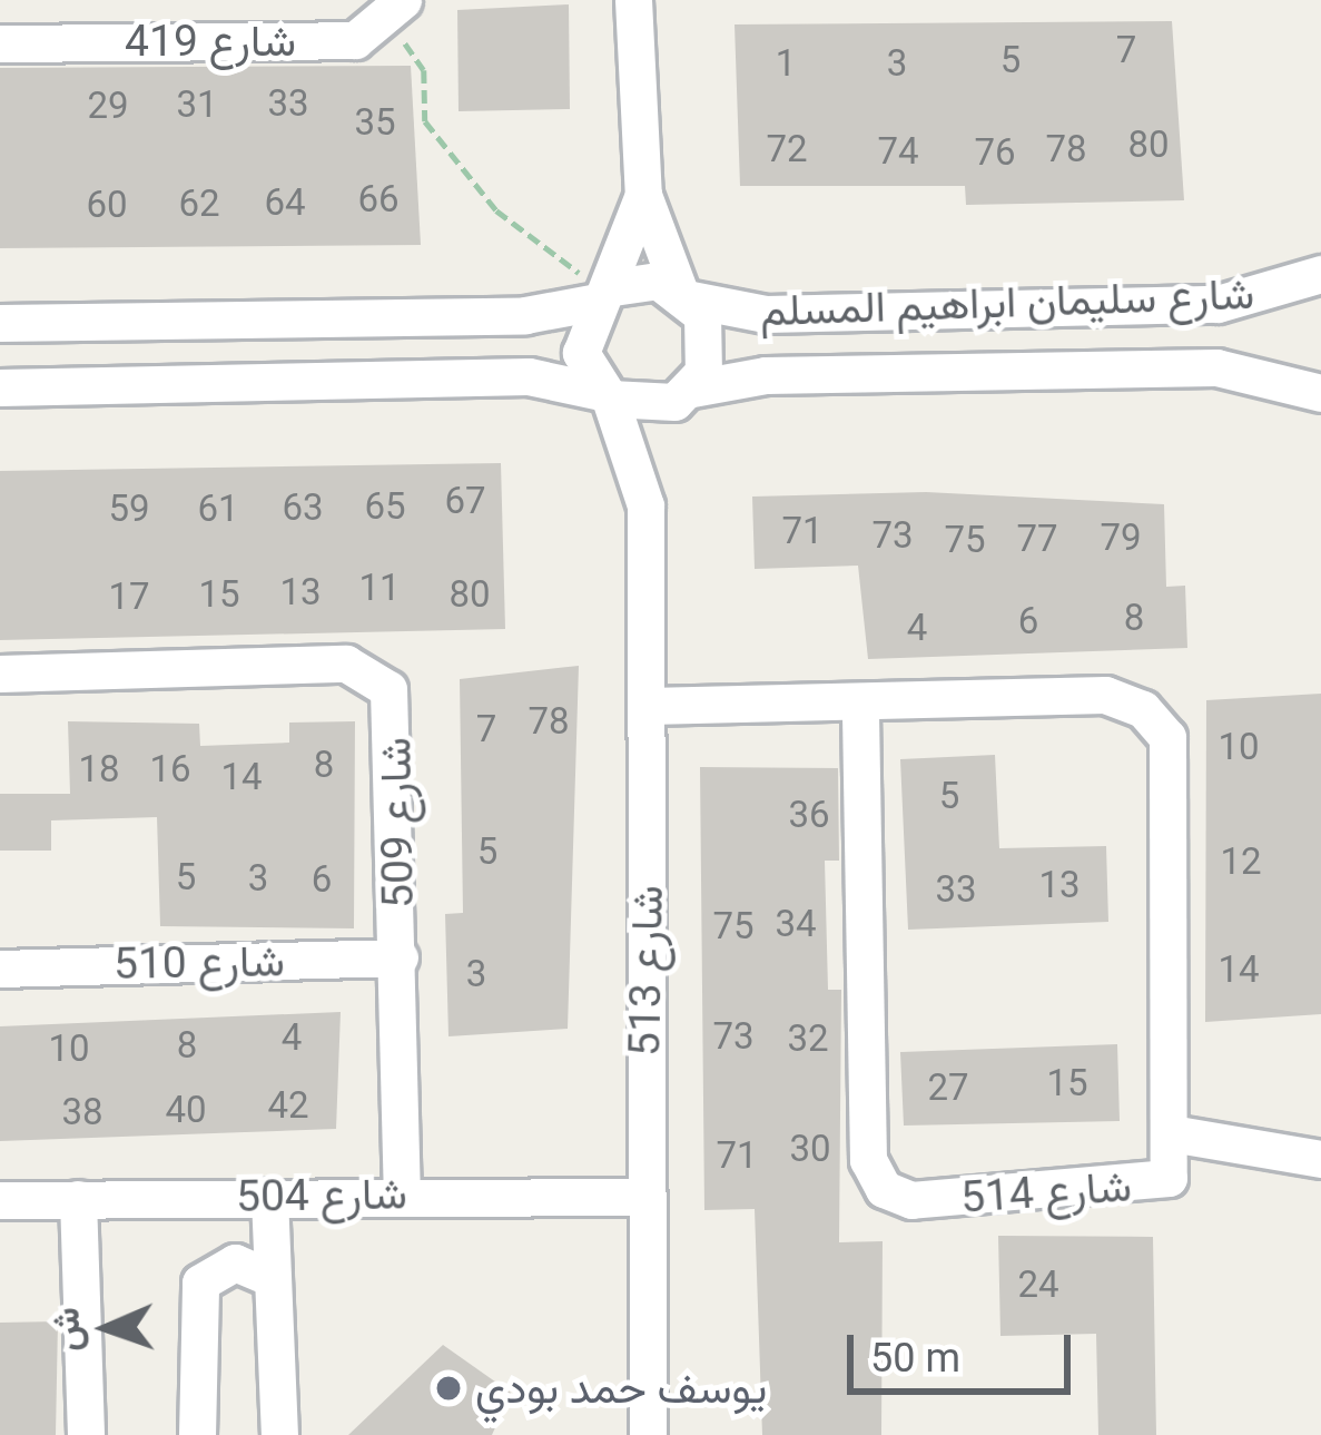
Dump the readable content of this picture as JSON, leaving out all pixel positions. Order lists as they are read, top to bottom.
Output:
{
  "streets": {
    "street": [
      "شارع 419",
      "شارع سليمان ابراهيم المسلم",
      "شارع 509",
      "شارع 510",
      "شارع 513",
      "شارع 514",
      "شارع 504"
    ]
  },
  "crossings": [
    ["شارع سليمان ابراهيم المسلم", "شارع 513"],
    ["شارع 509", "شارع 510"],
    ["شارع 509", "شارع 504"],
    ["شارع 513", "شارع 514"],
    ["شارع 513", "شارع 504"]
  ],
  "places": ["يوسف حمد بودي"],
  "house_numbers": [
    "7",
    "5",
    "1",
    "3",
    "33",
    "31",
    "29",
    "35",
    "80",
    "72",
    "78",
    "74",
    "76",
    "66",
    "64",
    "62",
    "60",
    "67",
    "65",
    "63",
    "59",
    "61",
    "71",
    "73",
    "79",
    "77",
    "75",
    "11",
    "13",
    "15",
    "80",
    "17",
    "8",
    "6",
    "4",
    "78",
    "7",
    "10",
    "8",
    "18",
    "16",
    "14",
    "5",
    "36",
    "5",
    "12",
    "5",
    "3",
    "6",
    "13",
    "33",
    "34",
    "75",
    "14",
    "3",
    "73",
    "4",
    "32",
    "8",
    "10",
    "15",
    "27",
    "42",
    "40",
    "38",
    "30",
    "71",
    "24"
  ],
  "scale_bar": "50 m",
  "north": "left"
}
